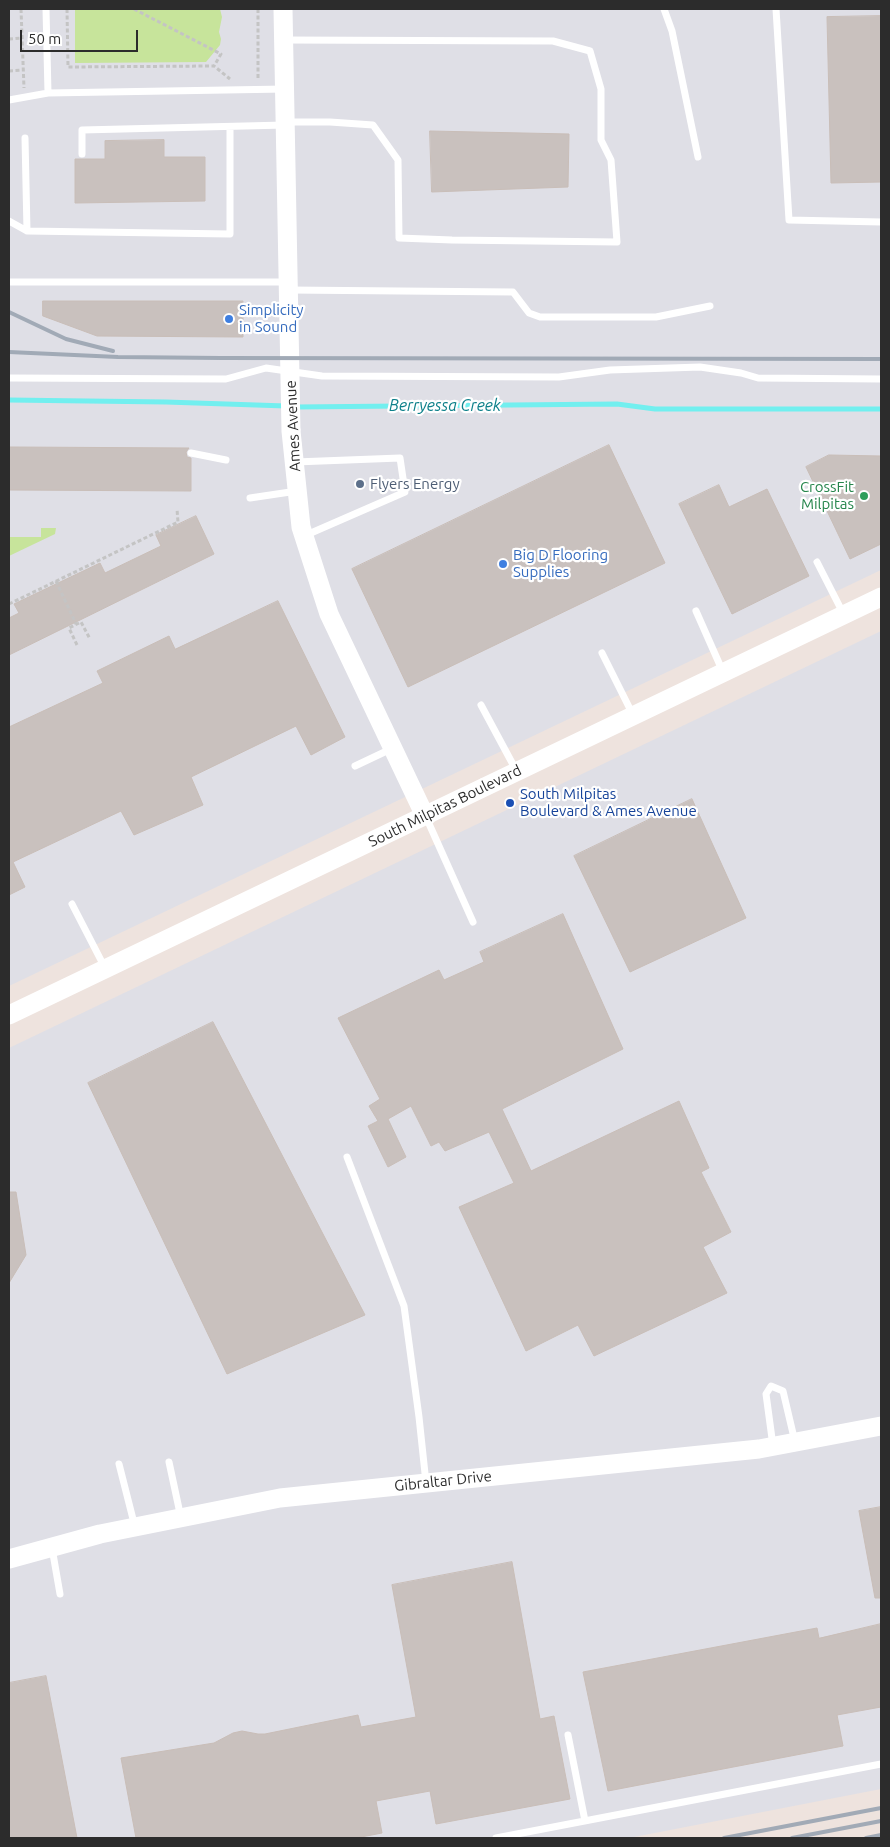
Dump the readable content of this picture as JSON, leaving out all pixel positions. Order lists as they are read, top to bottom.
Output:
{
  "streets": {
    "street": ["Ames Avenue", "South Milpitas Boulevard", "Gibraltar Drive"]
  },
  "crossings": [
    ["Ames Avenue", "South Milpitas Boulevard"]
  ],
  "water": ["Berryessa Creek"],
  "places": [
    "Simplicity in Sound",
    "Flyers Energy",
    "CrossFit Milpitas",
    "Big D Flooring Supplies",
    "South Milpitas Boulevard & Ames Avenue"
  ],
  "scale_bar": "50 m"
}
